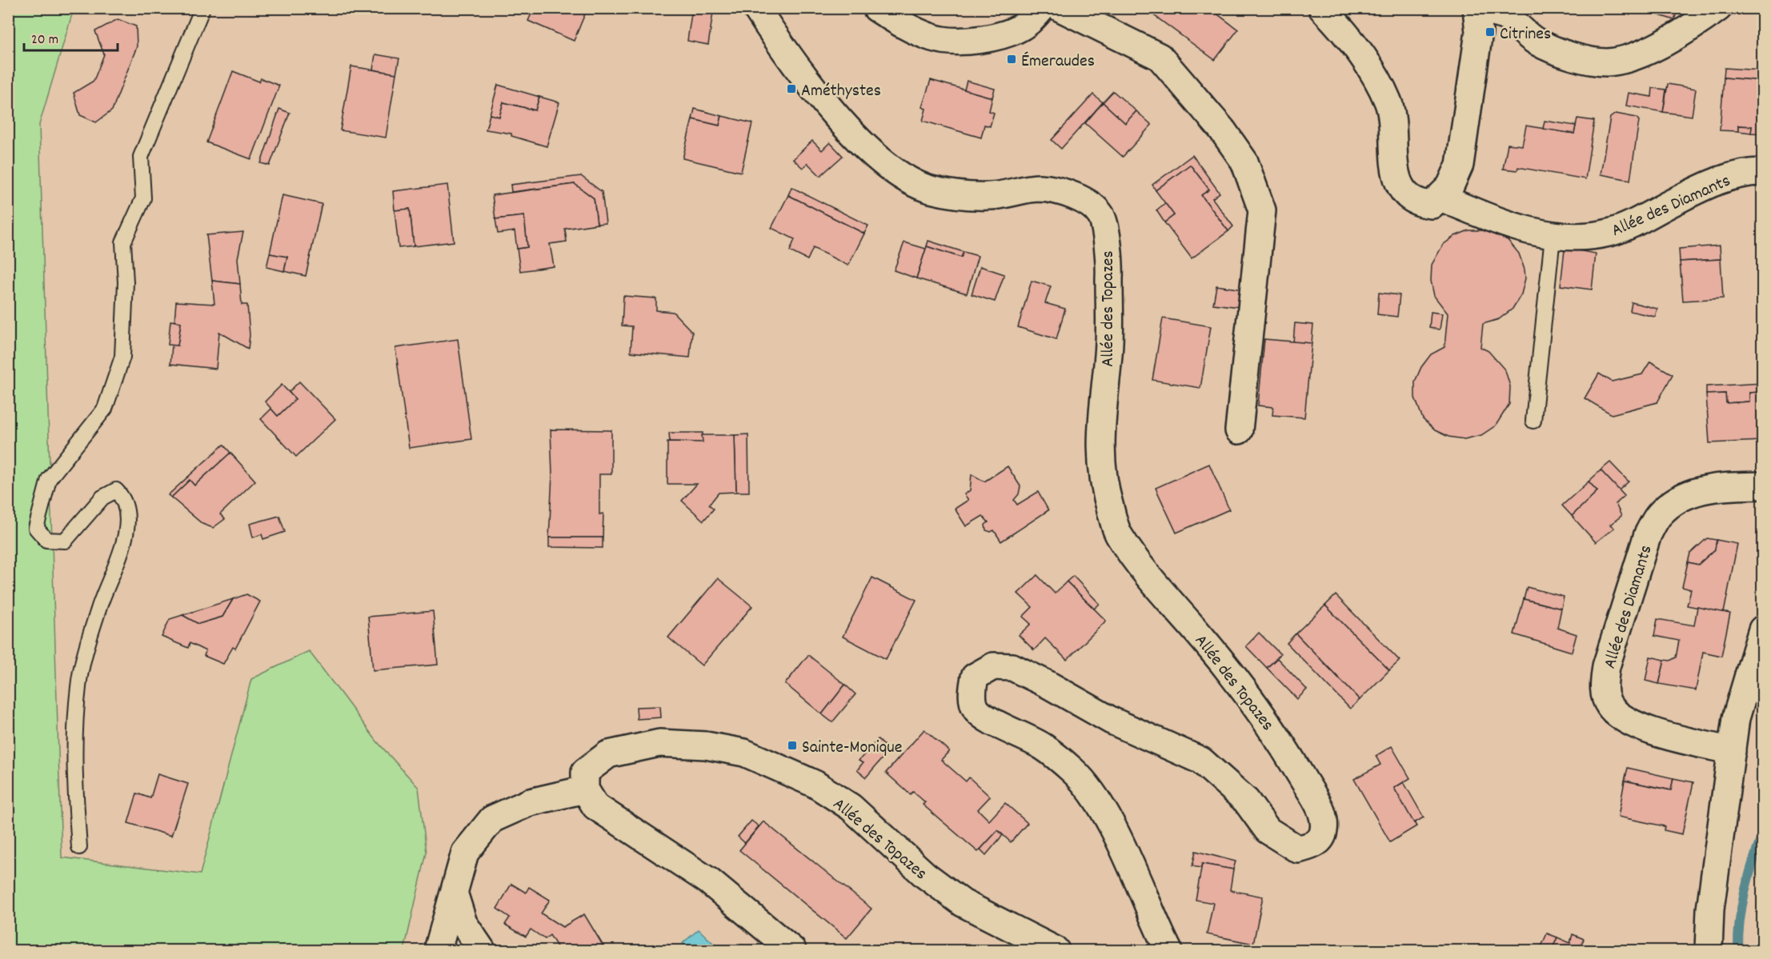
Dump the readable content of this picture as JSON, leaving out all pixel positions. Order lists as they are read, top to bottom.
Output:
{
  "streets": {
    "main road": ["Allée des Diamants", "Allée des Topazes"]
  },
  "places": {
    "transit": [
      "Citrines",
      "Émeraudes",
      "Améthystes",
      "Sainte-Monique"
    ]
  },
  "scale_bar": "20 m"
}
